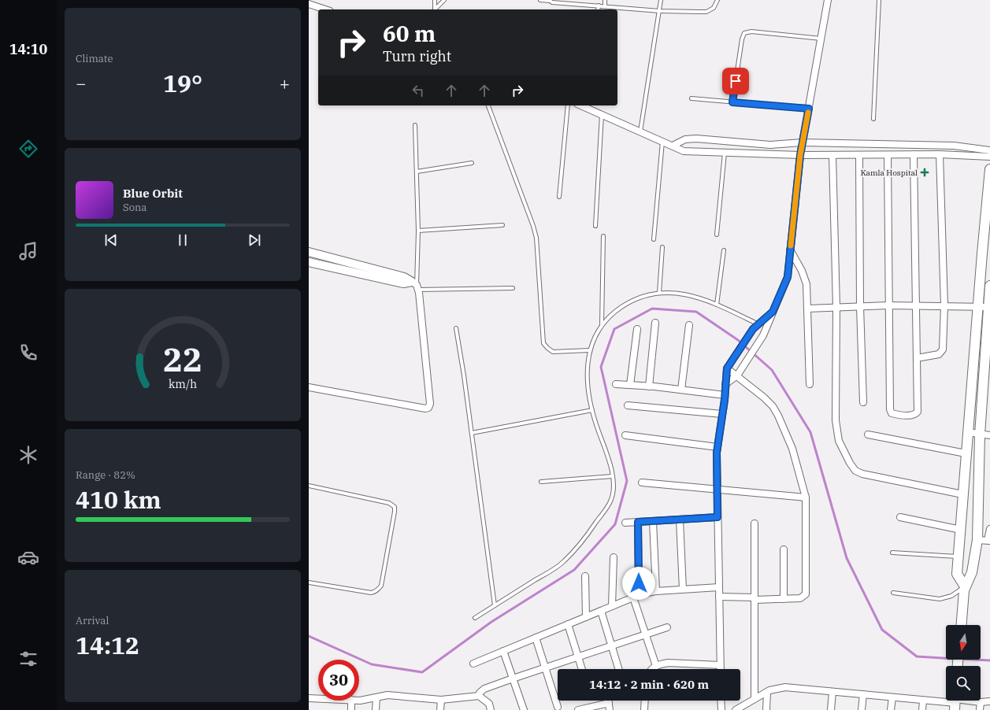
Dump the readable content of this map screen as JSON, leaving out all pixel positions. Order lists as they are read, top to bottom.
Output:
{
  "places": {
    "health": ["Kamla Hospital"]
  },
  "north": "bottom",
  "page": {
    "tabs": "14:10",
    "tile": [
      "Climate",
      ["Range · 82%", "410 km"],
      ["Arrival", "14:12"]
    ],
    "turn": ["60 m", "Turn right"],
    "heat": ["−", "19°", "+"],
    "song": ["Blue Orbit", "Sona"],
    "limit": "30",
    "trip": "14:12 · 2 min · 620 m",
    "gauge": ["22", "km/h"]
  }
}
